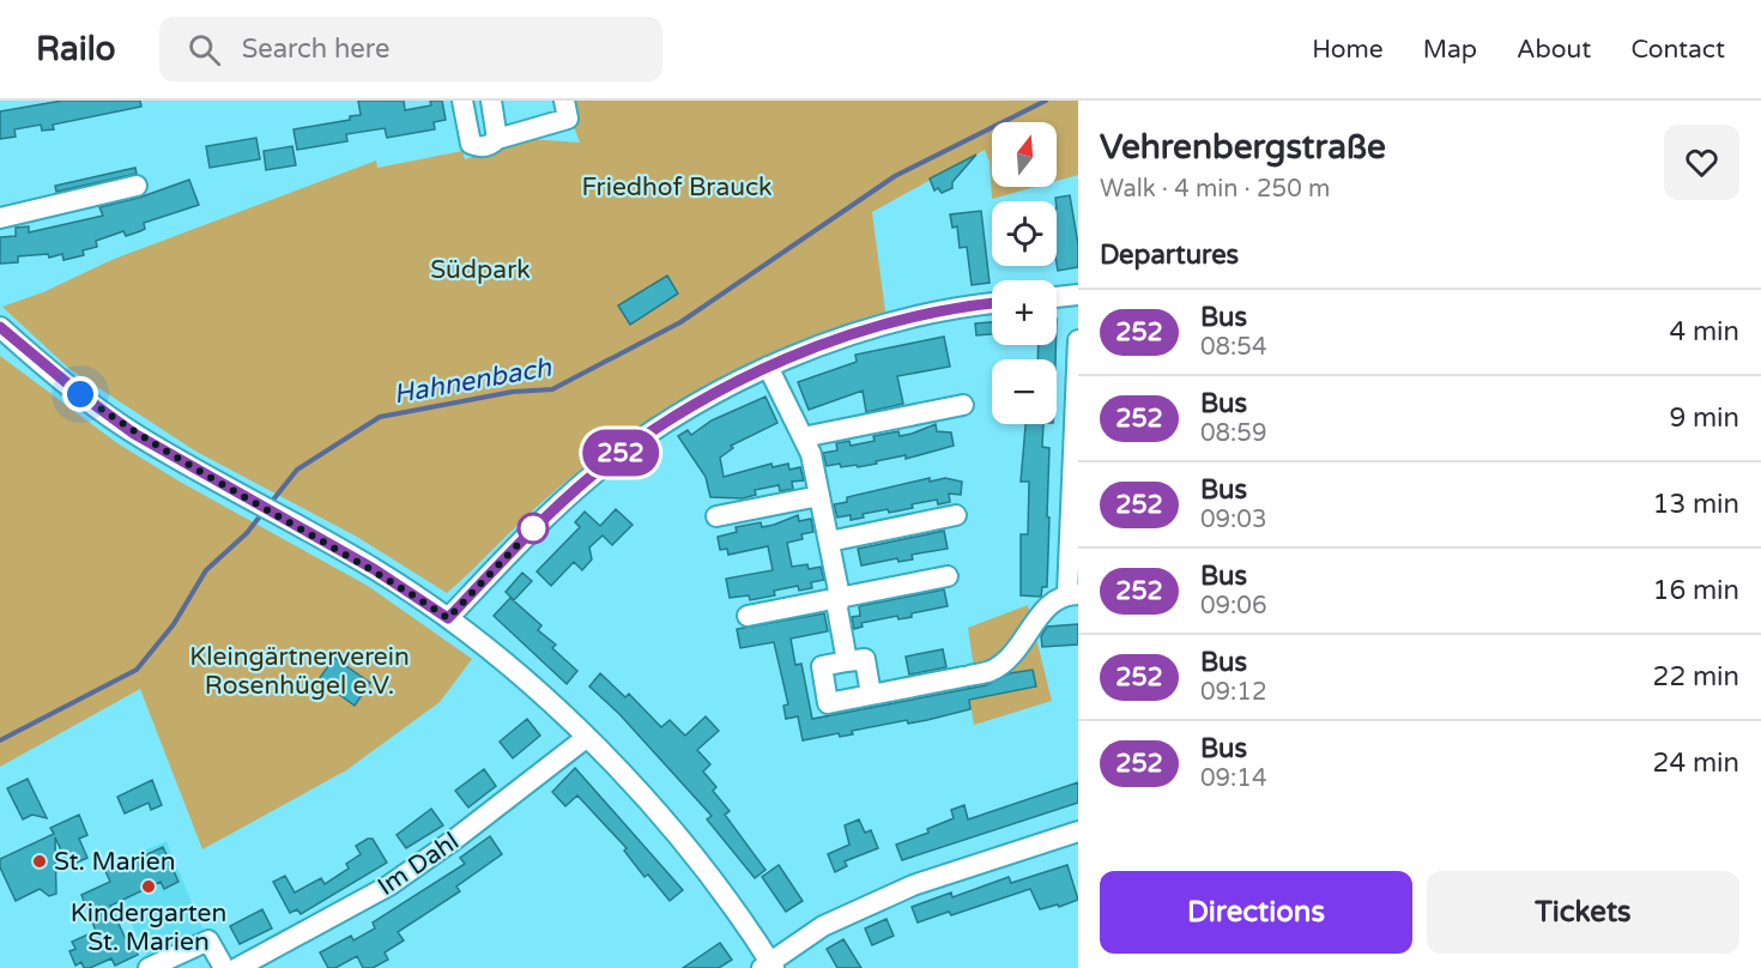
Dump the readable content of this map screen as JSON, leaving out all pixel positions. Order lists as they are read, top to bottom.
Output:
{
  "streets": {
    "street": ["Im Dahl"]
  },
  "water": ["Hahnenbach"],
  "parks": ["Friedhof Brauck", "Südpark", "Kleingärtnerverein Rosenhügel e.V."],
  "places": ["St. Marien", "Kindergarten St. Marien"],
  "lines": ["bus line 252"],
  "north": "top",
  "page": {
    "header": "Railo",
    "search": "Search here",
    "nav": [
      "Home",
      "Map",
      "About",
      "Contact"
    ],
    "on_map": "252",
    "heading": [
      ["Vehrenbergstraße", "Walk · 4 min · 250 m"],
      "Departures"
    ],
    "map_buttons": ["+", "−"],
    "list": [
      {
        "mark": "252",
        "name": "Bus",
        "note": "08:54",
        "value": "4 min"
      },
      {
        "mark": "252",
        "name": "Bus",
        "note": "08:59",
        "value": "9 min"
      },
      {
        "mark": "252",
        "name": "Bus",
        "note": "09:03",
        "value": "13 min"
      },
      {
        "mark": "252",
        "name": "Bus",
        "note": "09:06",
        "value": "16 min"
      },
      {
        "mark": "252",
        "name": "Bus",
        "note": "09:12",
        "value": "22 min"
      },
      {
        "mark": "252",
        "name": "Bus",
        "note": "09:14",
        "value": "24 min"
      }
    ],
    "buttons": ["Directions", "Tickets"]
  }
}
